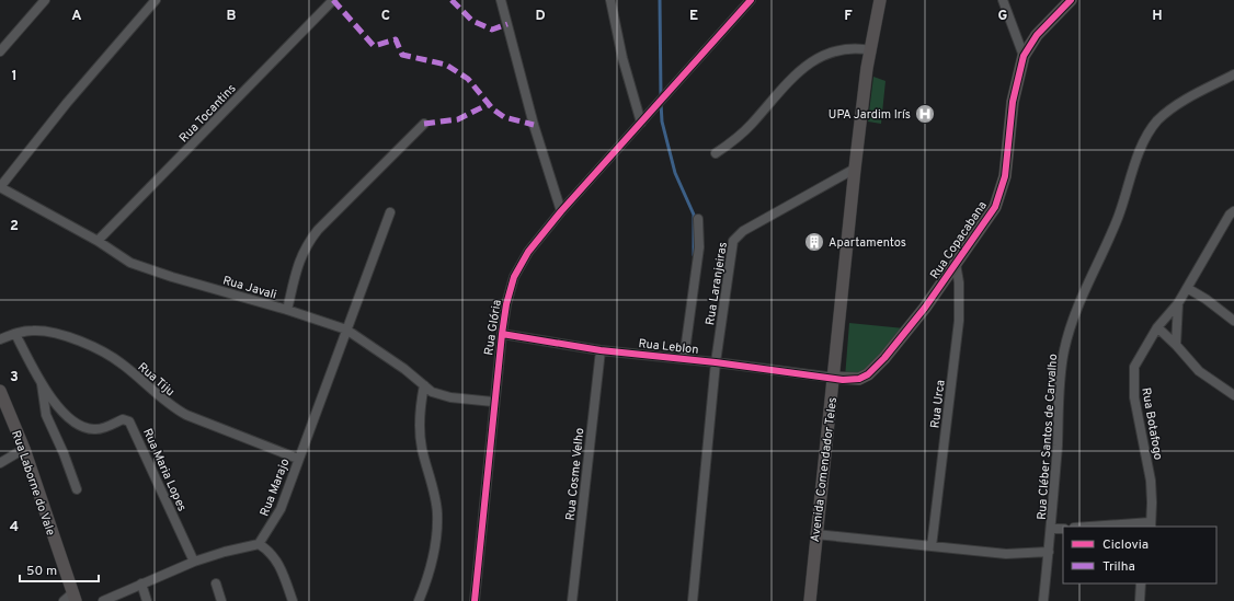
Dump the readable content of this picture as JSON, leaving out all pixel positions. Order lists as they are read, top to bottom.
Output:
{
  "streets": {
    "main road": ["Rua Copacabana", "Avenida Comendador Teles", "Rua Laborne do Vale"],
    "street": [
      "Rua Tocantins",
      "Rua Laranjeiras",
      "Rua Javali",
      "Rua Glória",
      "Rua Leblon",
      "Rua Tiju",
      "Rua Urca",
      "Rua Botafogo",
      "Rua Cléber Santos de Carvalho",
      "Rua Maria Lopes",
      "Rua Cosme Velho",
      "Rua Marajo"
    ]
  },
  "crossings": [
    ["Rua Tocantins", "Rua Javali"],
    ["Rua Copacabana", "Rua Leblon"],
    ["Rua Copacabana", "Rua Urca"],
    ["Rua Copacabana", "Avenida Comendador Teles"],
    ["Rua Laranjeiras", "Rua Leblon"],
    ["Rua Laranjeiras", "Avenida Comendador Teles"],
    ["Rua Javali", "Rua Glória"],
    ["Rua Javali", "Rua Marajo"],
    ["Rua Glória", "Rua Leblon"],
    ["Rua Leblon", "Avenida Comendador Teles"],
    ["Rua Leblon", "Rua Cosme Velho"],
    ["Rua Tiju", "Rua Maria Lopes"],
    ["Rua Tiju", "Rua Marajo"]
  ],
  "places": {
    "hospital": ["UPA Jardim Irís"],
    "building": ["Apartamentos"]
  },
  "legend": ["Ciclovia", "Trilha"],
  "scale_bar": "50 m",
  "grid": {
    "columns": [
      "A",
      "B",
      "C",
      "D",
      "E",
      "F",
      "G",
      "H"
    ],
    "rows": [
      "1",
      "2",
      "3",
      "4"
    ]
  }
}
